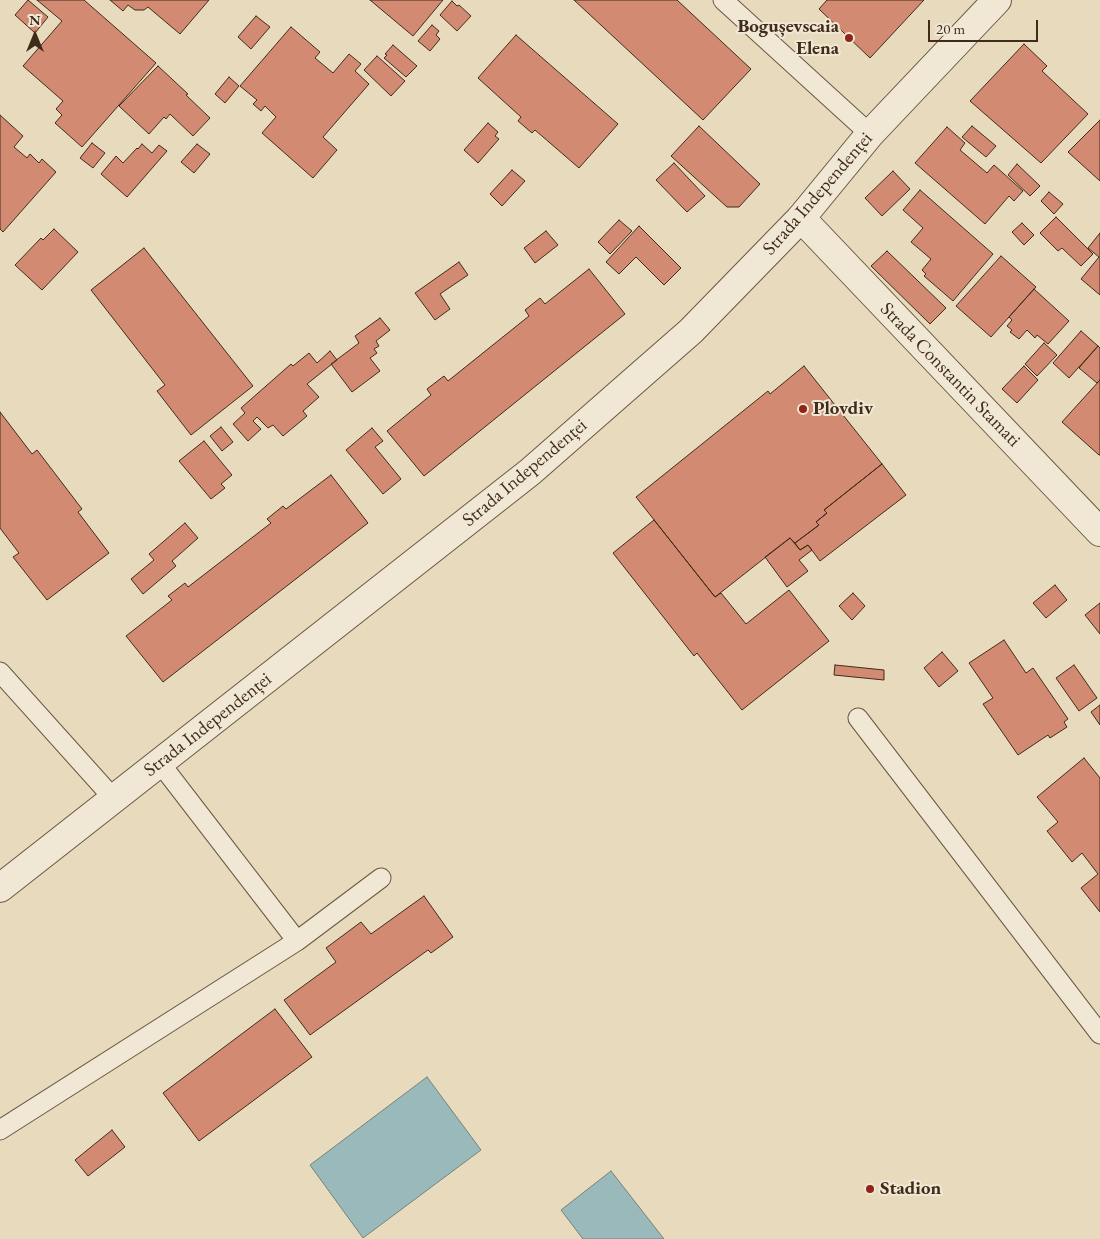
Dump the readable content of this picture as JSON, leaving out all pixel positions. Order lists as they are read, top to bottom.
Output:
{
  "streets": {
    "street": ["Strada Independenței", "Strada Constantin Stamati"]
  },
  "crossings": [
    ["Strada Independenței", "Strada Constantin Stamati"]
  ],
  "places": ["Bogușevscaia Elena", "Plovdiv", "Stadion"],
  "scale_bar": "20 m",
  "north": "top"
}
